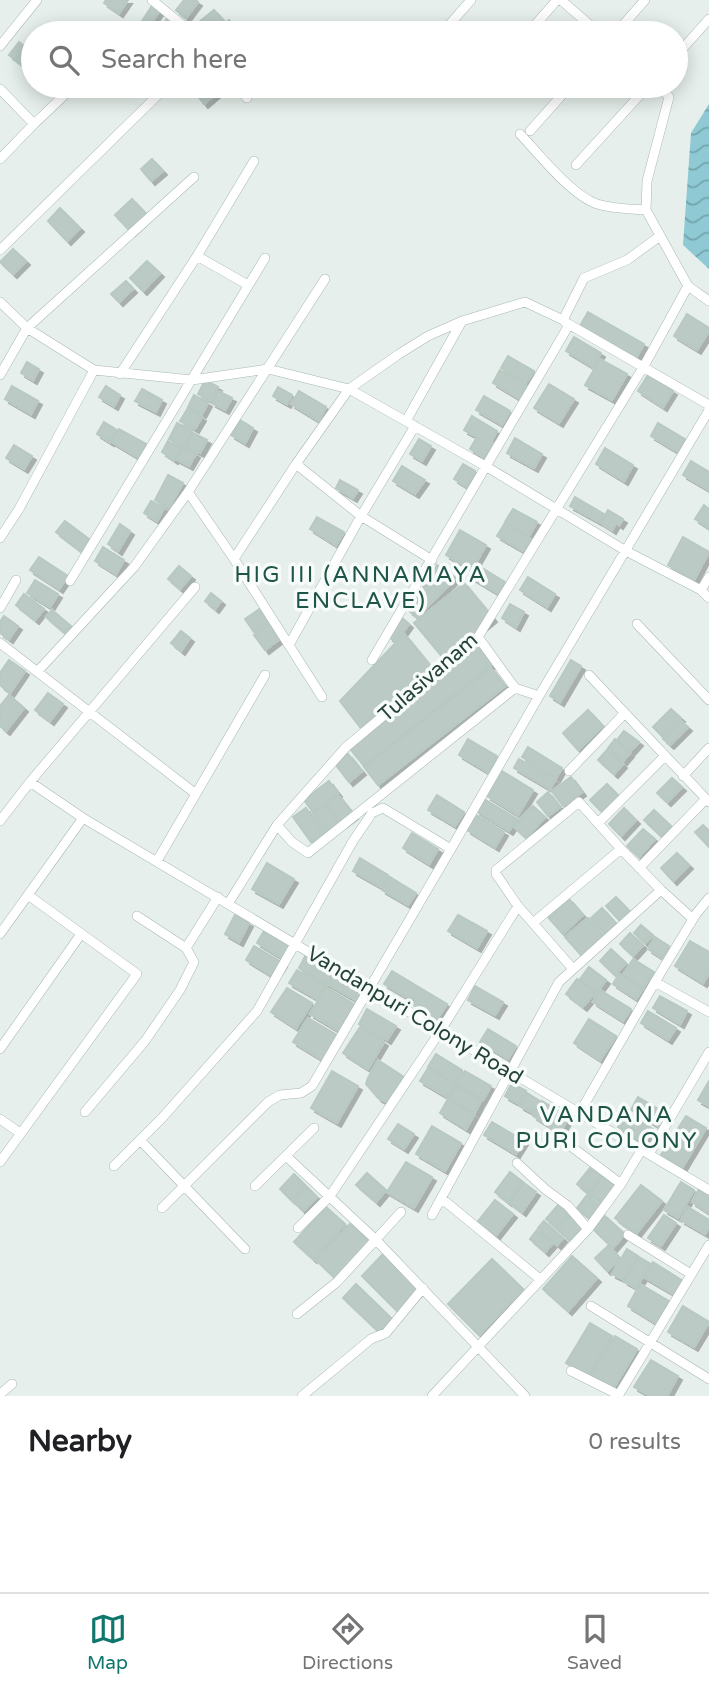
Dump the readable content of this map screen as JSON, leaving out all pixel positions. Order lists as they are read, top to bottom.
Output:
{
  "streets": {
    "street": ["Tulasivanam", "Vandanpuri Colony Road"]
  },
  "crossings": [
    ["Tulasivanam", "Vandanpuri Colony Road"]
  ],
  "districts": ["HIG III (ANNAMAYA ENCLAVE)", "VANDANA PURI COLONY"],
  "page": {
    "search": "Search here",
    "heading": ["Nearby", "0 results"],
    "nav": ["Map", "Directions", "Saved"]
  }
}
